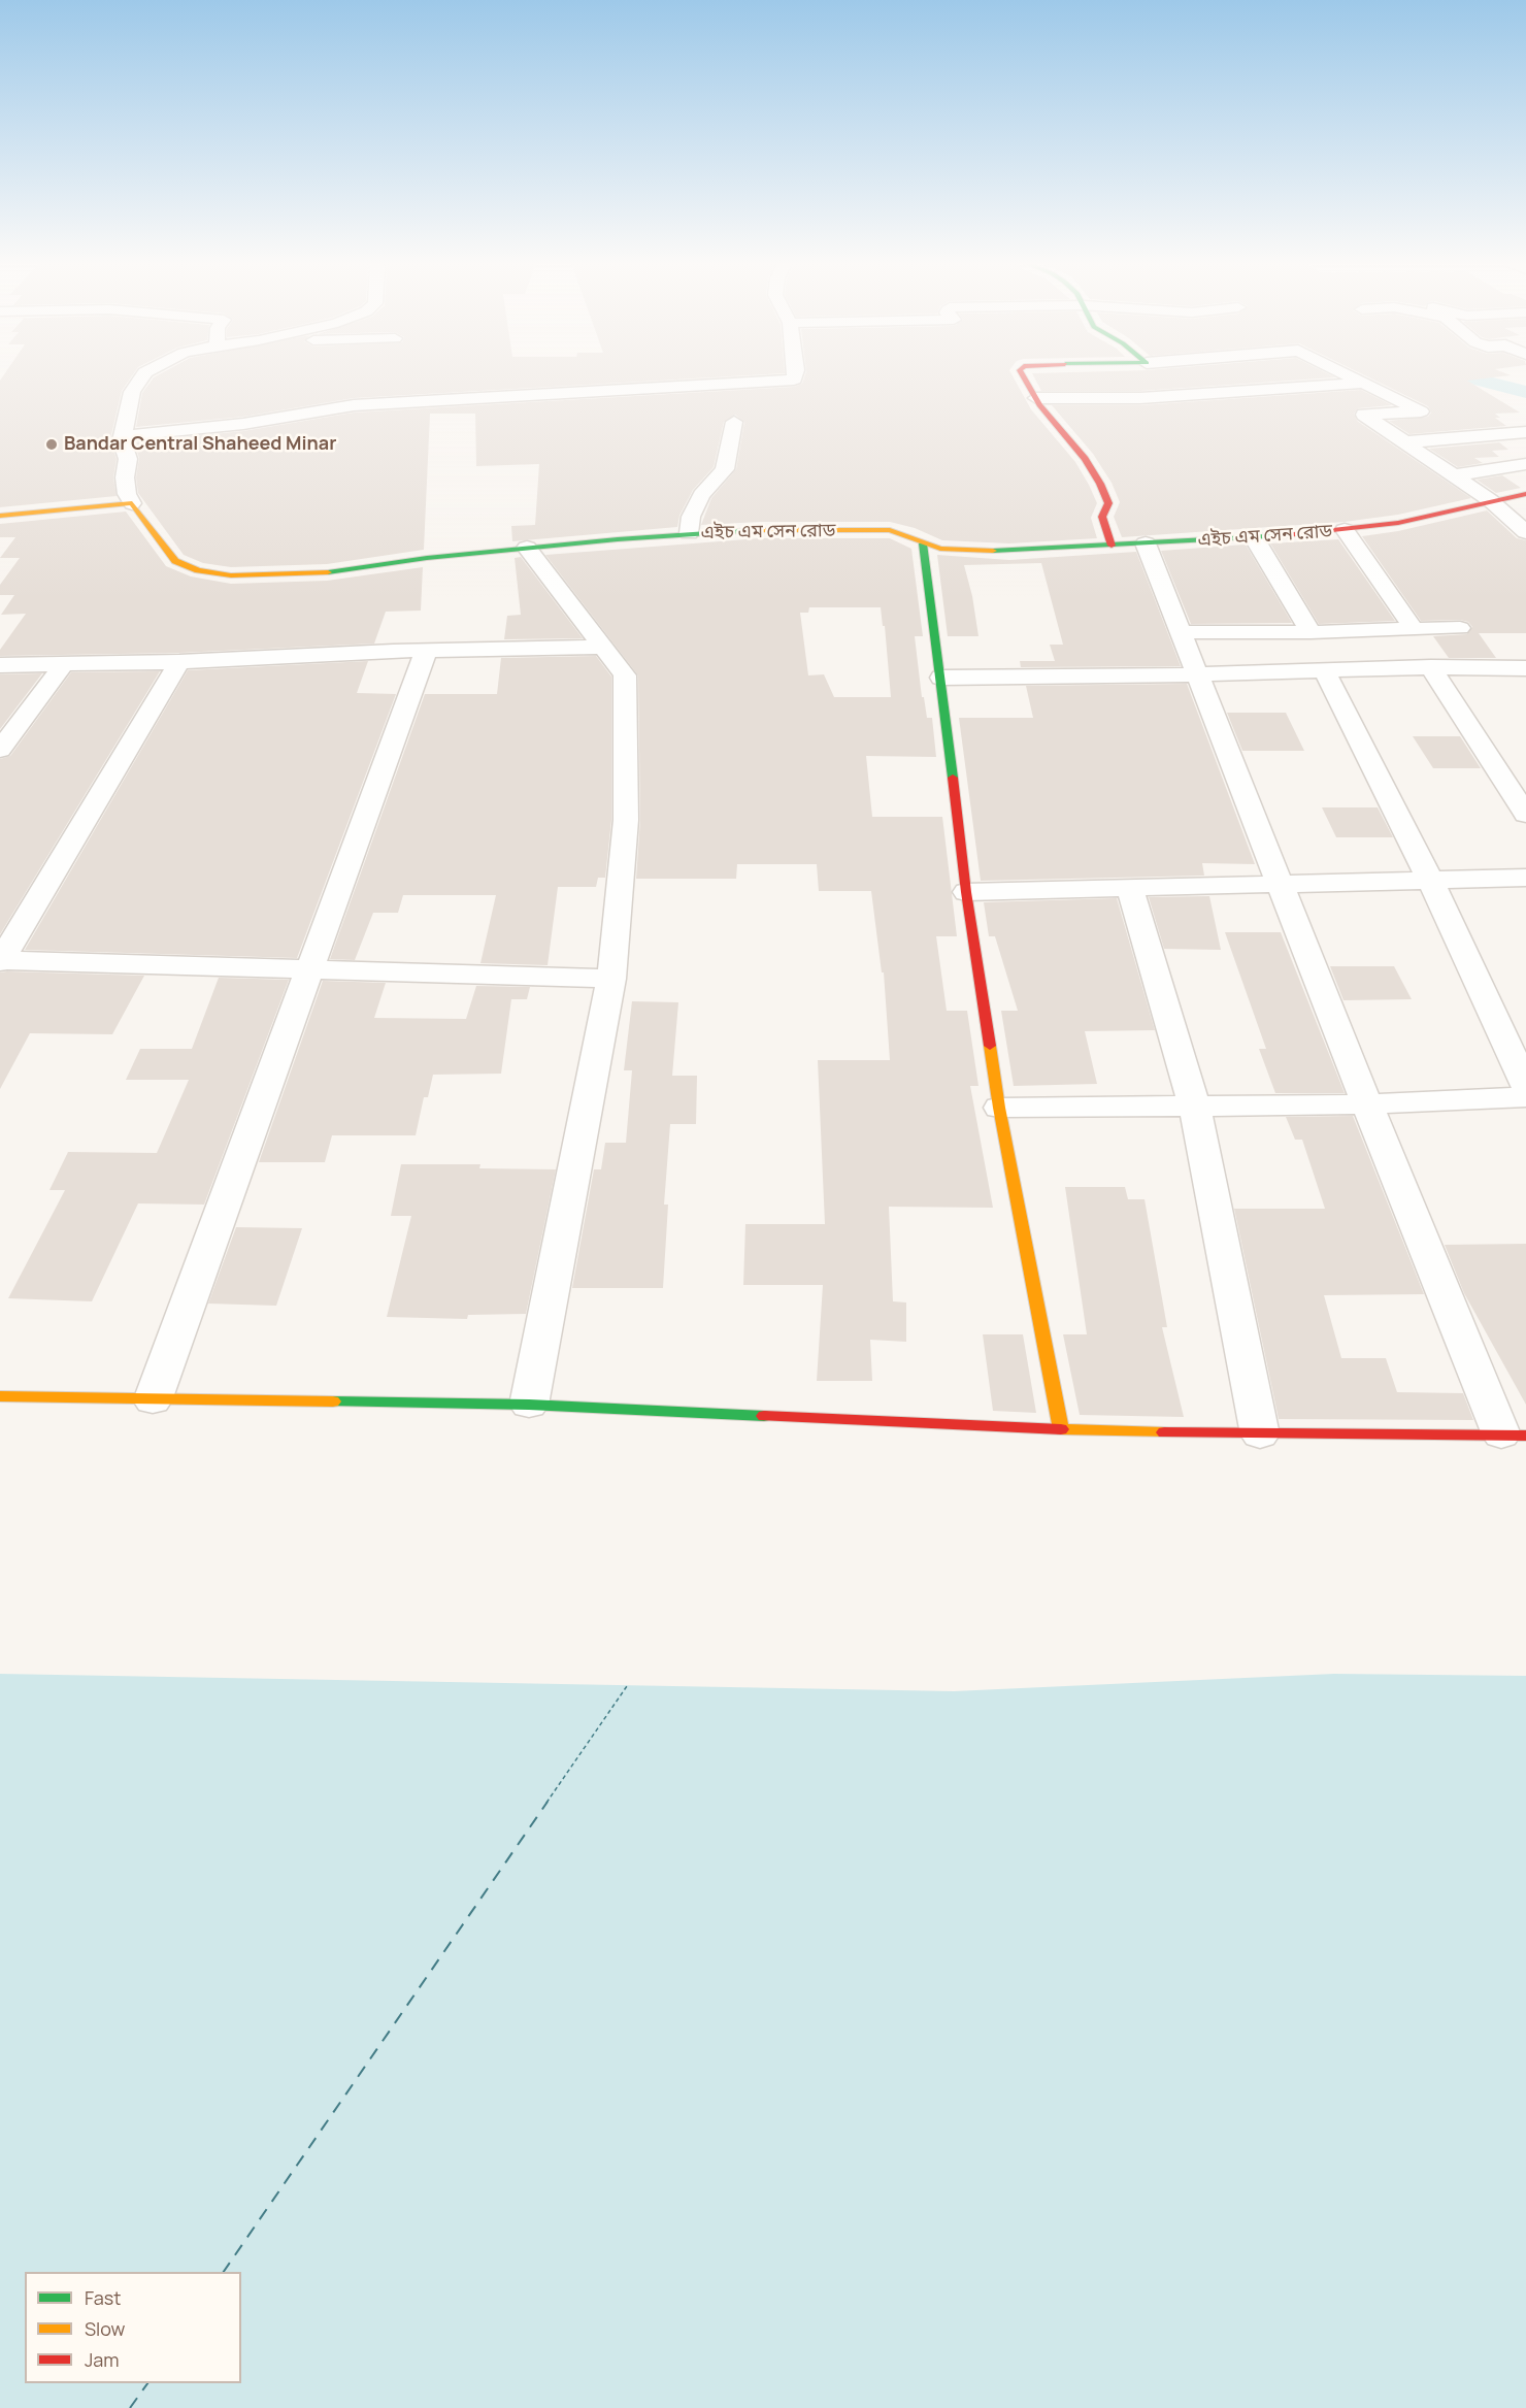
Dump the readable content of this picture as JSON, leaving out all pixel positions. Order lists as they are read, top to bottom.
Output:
{
  "streets": {
    "street": ["এইচ এম সেন রোড"]
  },
  "places": ["Bandar Central Shaheed Minar"],
  "legend": ["Fast", "Slow", "Jam"]
}
